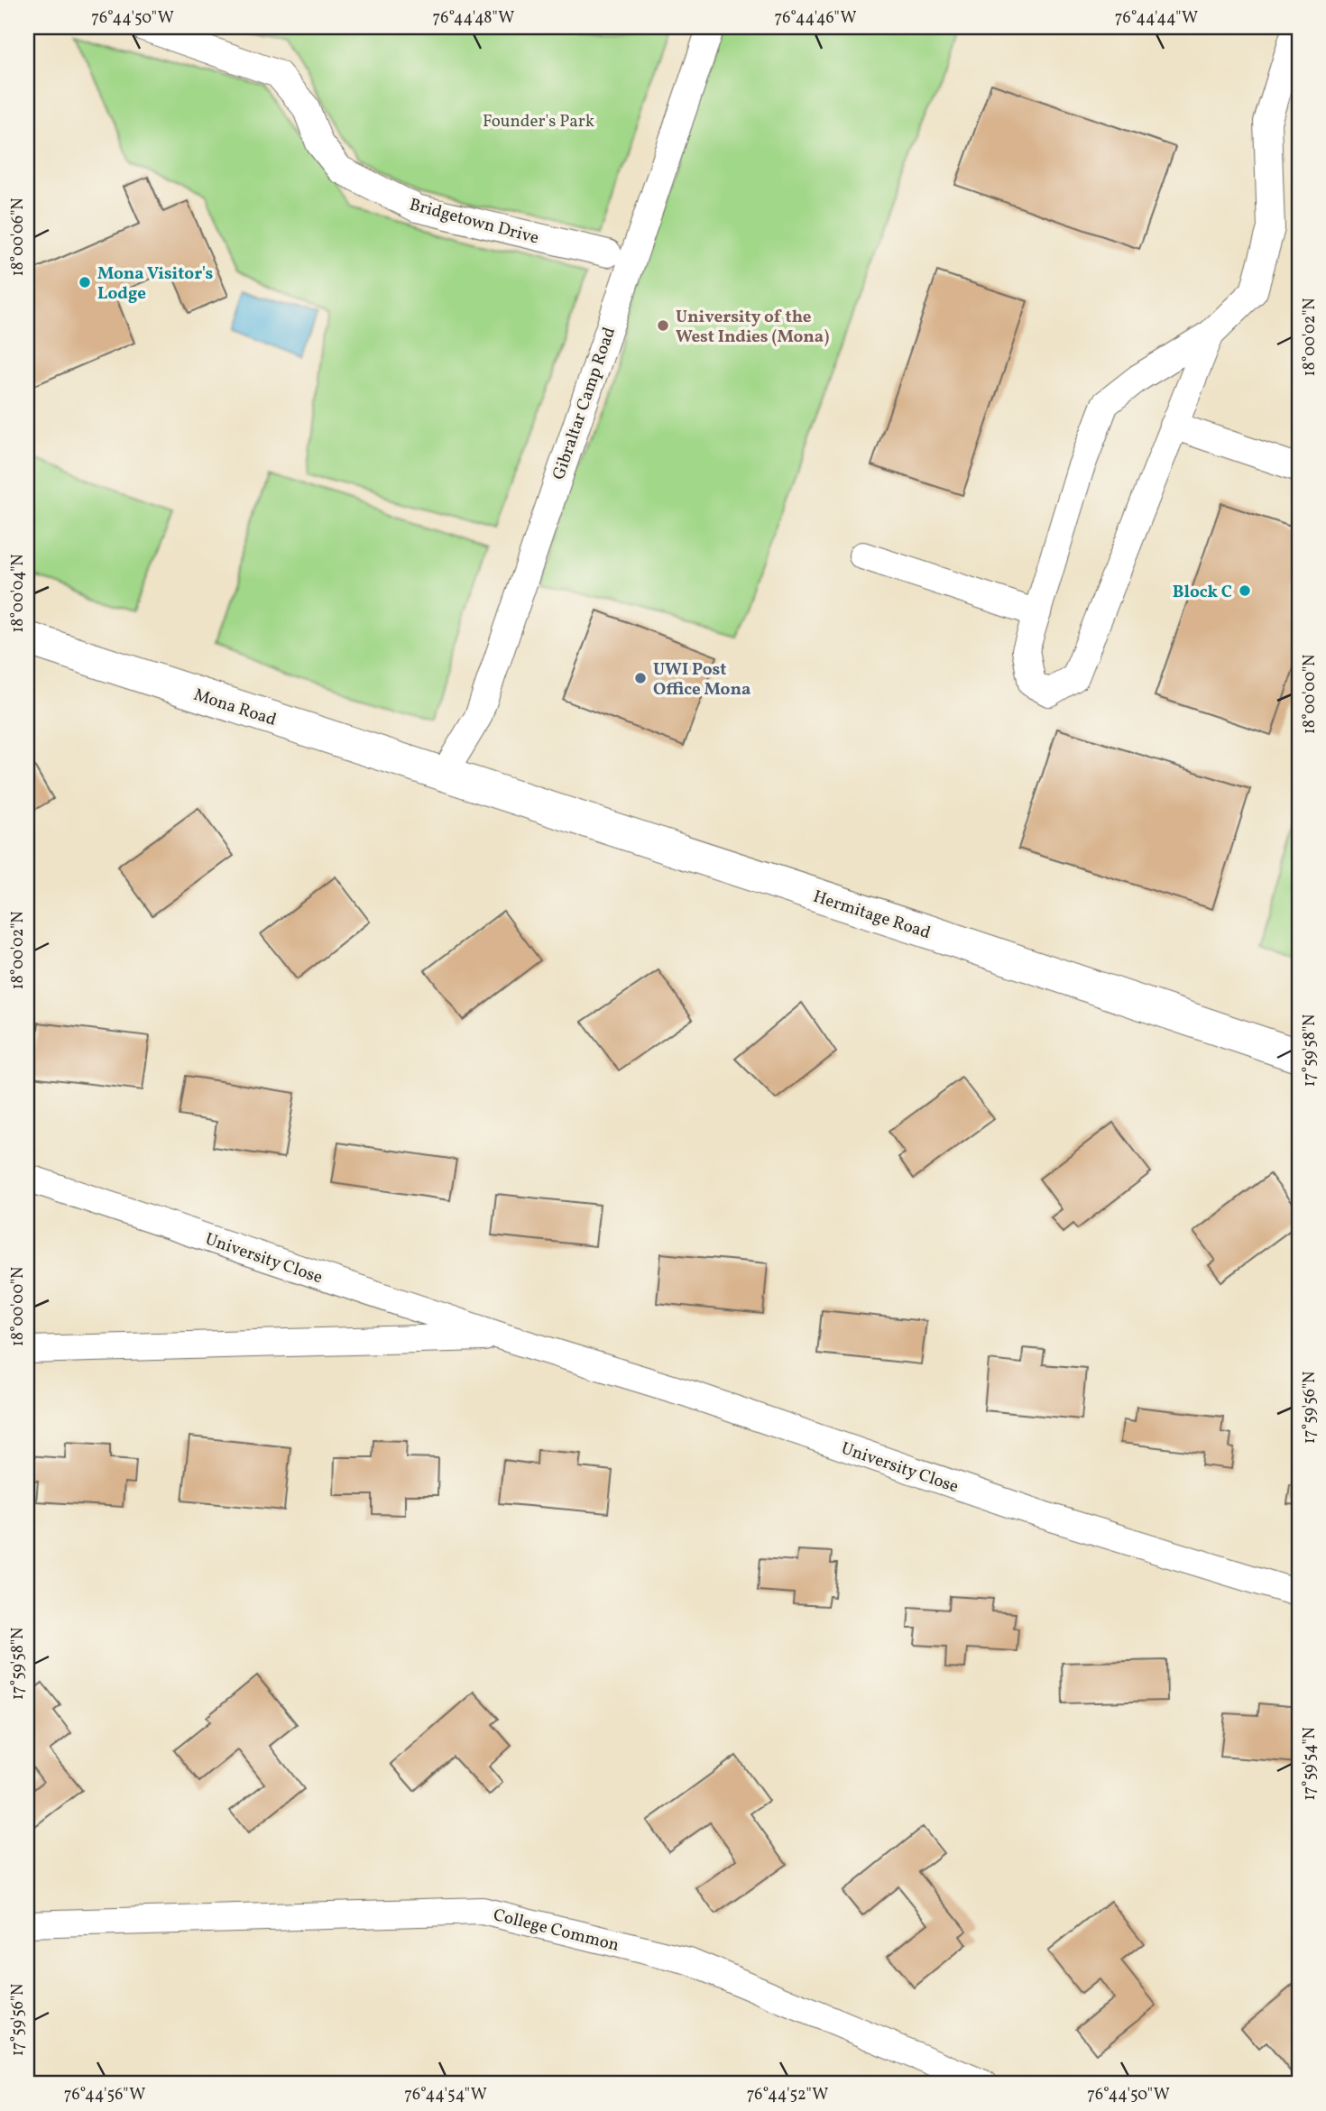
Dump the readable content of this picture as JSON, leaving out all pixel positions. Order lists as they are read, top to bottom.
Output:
{
  "streets": {
    "street": [
      "Bridgetown Drive",
      "Gibraltar Camp Road",
      "Mona Road",
      "Hermitage Road",
      "University Close",
      "College Common"
    ]
  },
  "crossings": [
    ["Gibraltar Camp Road", "Mona Road"],
    ["Gibraltar Camp Road", "Hermitage Road"],
    ["Mona Road", "Hermitage Road"]
  ],
  "parks": ["Founder's Park"],
  "places": [
    "Mona Visitor's Lodge",
    "University of the West Indies (Mona)",
    "Block C",
    "UWI Post Office Mona"
  ],
  "coordinates": [
    "76°44'50\"W",
    "76°44'48\"W",
    "76°44'46\"W",
    "76°44'44\"W",
    "18°00'06\"N",
    "18°00'02\"N",
    "18°00'04\"N",
    "18°00'00\"N",
    "17°59'58\"N",
    "17°59'56\"N",
    "17°59'54\"N",
    "76°44'56\"W",
    "76°44'54\"W",
    "76°44'52\"W"
  ]
}
